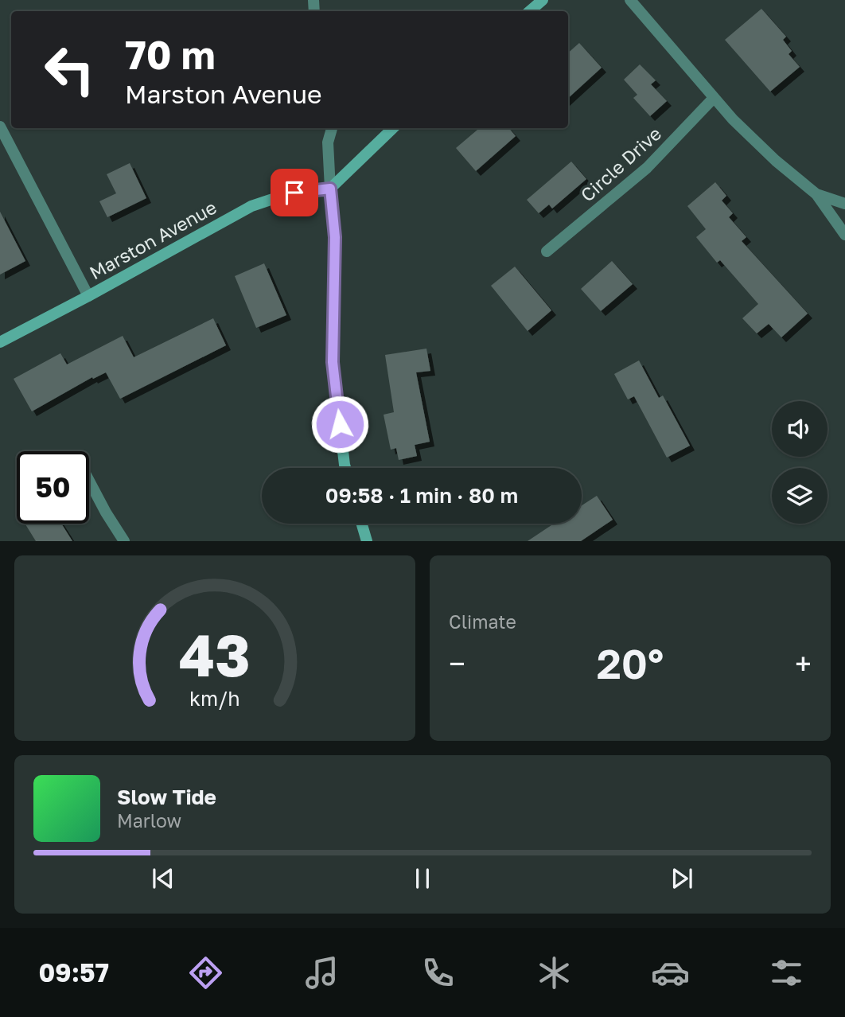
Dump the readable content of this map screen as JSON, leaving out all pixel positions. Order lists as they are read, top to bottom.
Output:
{
  "streets": {
    "main road": ["Marston Avenue"],
    "street": ["Circle Drive"]
  },
  "page": {
    "turn": ["70 m", "Marston Avenue"],
    "limit": "50",
    "trip": "09:58 · 1 min · 80 m",
    "tile": "Climate",
    "heat": ["−", "20°", "+"],
    "song": ["Slow Tide", "Marlow"],
    "tabs": "09:57",
    "gauge": ["43", "km/h"]
  }
}
